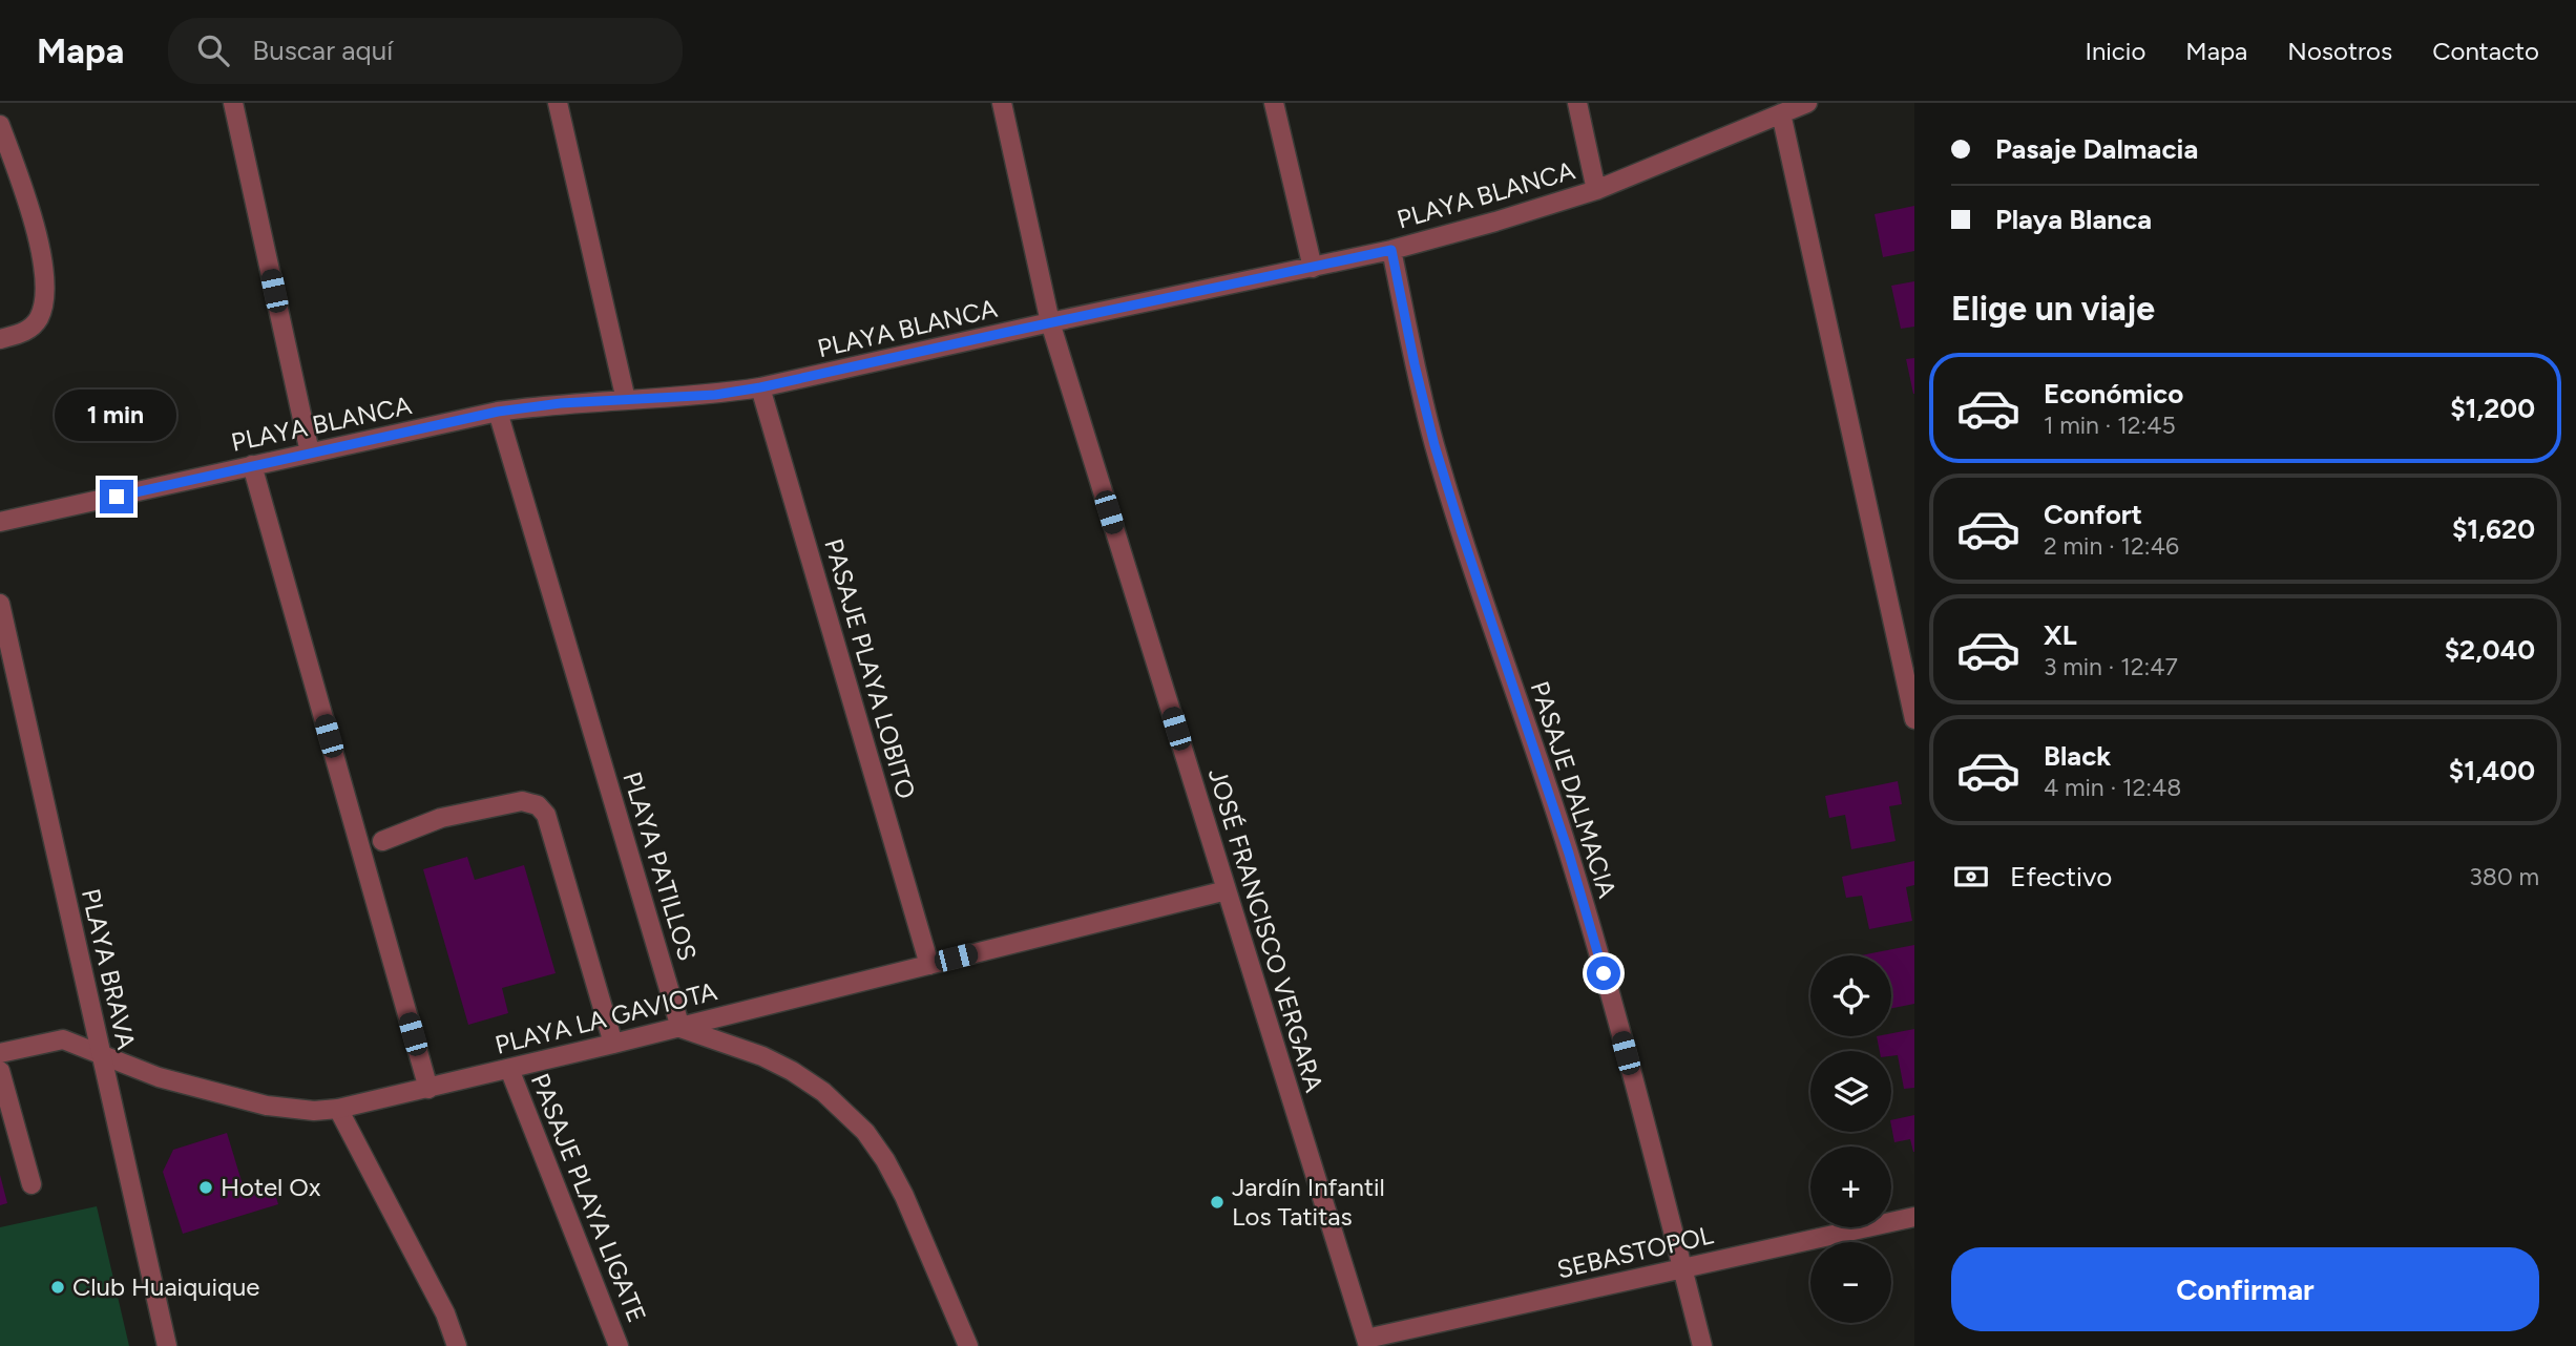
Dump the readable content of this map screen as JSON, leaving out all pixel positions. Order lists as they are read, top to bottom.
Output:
{
  "streets": {
    "street": [
      "PLAYA BLANCA",
      "PASAJE PLAYA LOBITO",
      "PASAJE DALMACIA",
      "PLAYA PATILLOS",
      "JOSÉ FRANCISCO VERGARA",
      "PLAYA BRAVA",
      "PLAYA LA GAVIOTA",
      "PASAJE PLAYA LIGATE",
      "SEBASTOPOL"
    ]
  },
  "crossings": [
    ["PLAYA BLANCA", "PASAJE PLAYA LOBITO"],
    ["PLAYA BLANCA", "PASAJE DALMACIA"],
    ["PLAYA BLANCA", "PLAYA PATILLOS"],
    ["PLAYA BLANCA", "JOSÉ FRANCISCO VERGARA"],
    ["PASAJE PLAYA LOBITO", "PLAYA LA GAVIOTA"],
    ["PASAJE DALMACIA", "SEBASTOPOL"],
    ["PLAYA PATILLOS", "PLAYA LA GAVIOTA"],
    ["JOSÉ FRANCISCO VERGARA", "PLAYA LA GAVIOTA"],
    ["JOSÉ FRANCISCO VERGARA", "SEBASTOPOL"],
    ["PLAYA BRAVA", "PLAYA LA GAVIOTA"],
    ["PLAYA LA GAVIOTA", "PASAJE PLAYA LIGATE"]
  ],
  "places": ["Hotel Ox", "Jardín Infantil Los Tatitas", "Club Huaiquique"],
  "page": {
    "header": "Mapa",
    "search": "Buscar aquí",
    "nav": [
      "Inicio",
      "Mapa",
      "Nosotros",
      "Contacto"
    ],
    "banner": ["Pasaje Dalmacia", "Playa Blanca"],
    "heading": "Elige un viaje",
    "list": [
      {
        "name": "Económico",
        "note": "1 min · 12:45",
        "value": "$1,200"
      },
      {
        "name": "Confort",
        "note": "2 min · 12:46",
        "value": "$1,620"
      },
      {
        "name": "XL",
        "note": "3 min · 12:47",
        "value": "$2,040"
      },
      {
        "name": "Black",
        "note": "4 min · 12:48",
        "value": "$1,400"
      }
    ],
    "bubble": "1 min",
    "pay": ["Efectivo", "380 m"],
    "map_buttons": ["+", "−"],
    "buttons": "Confirmar"
  }
}
